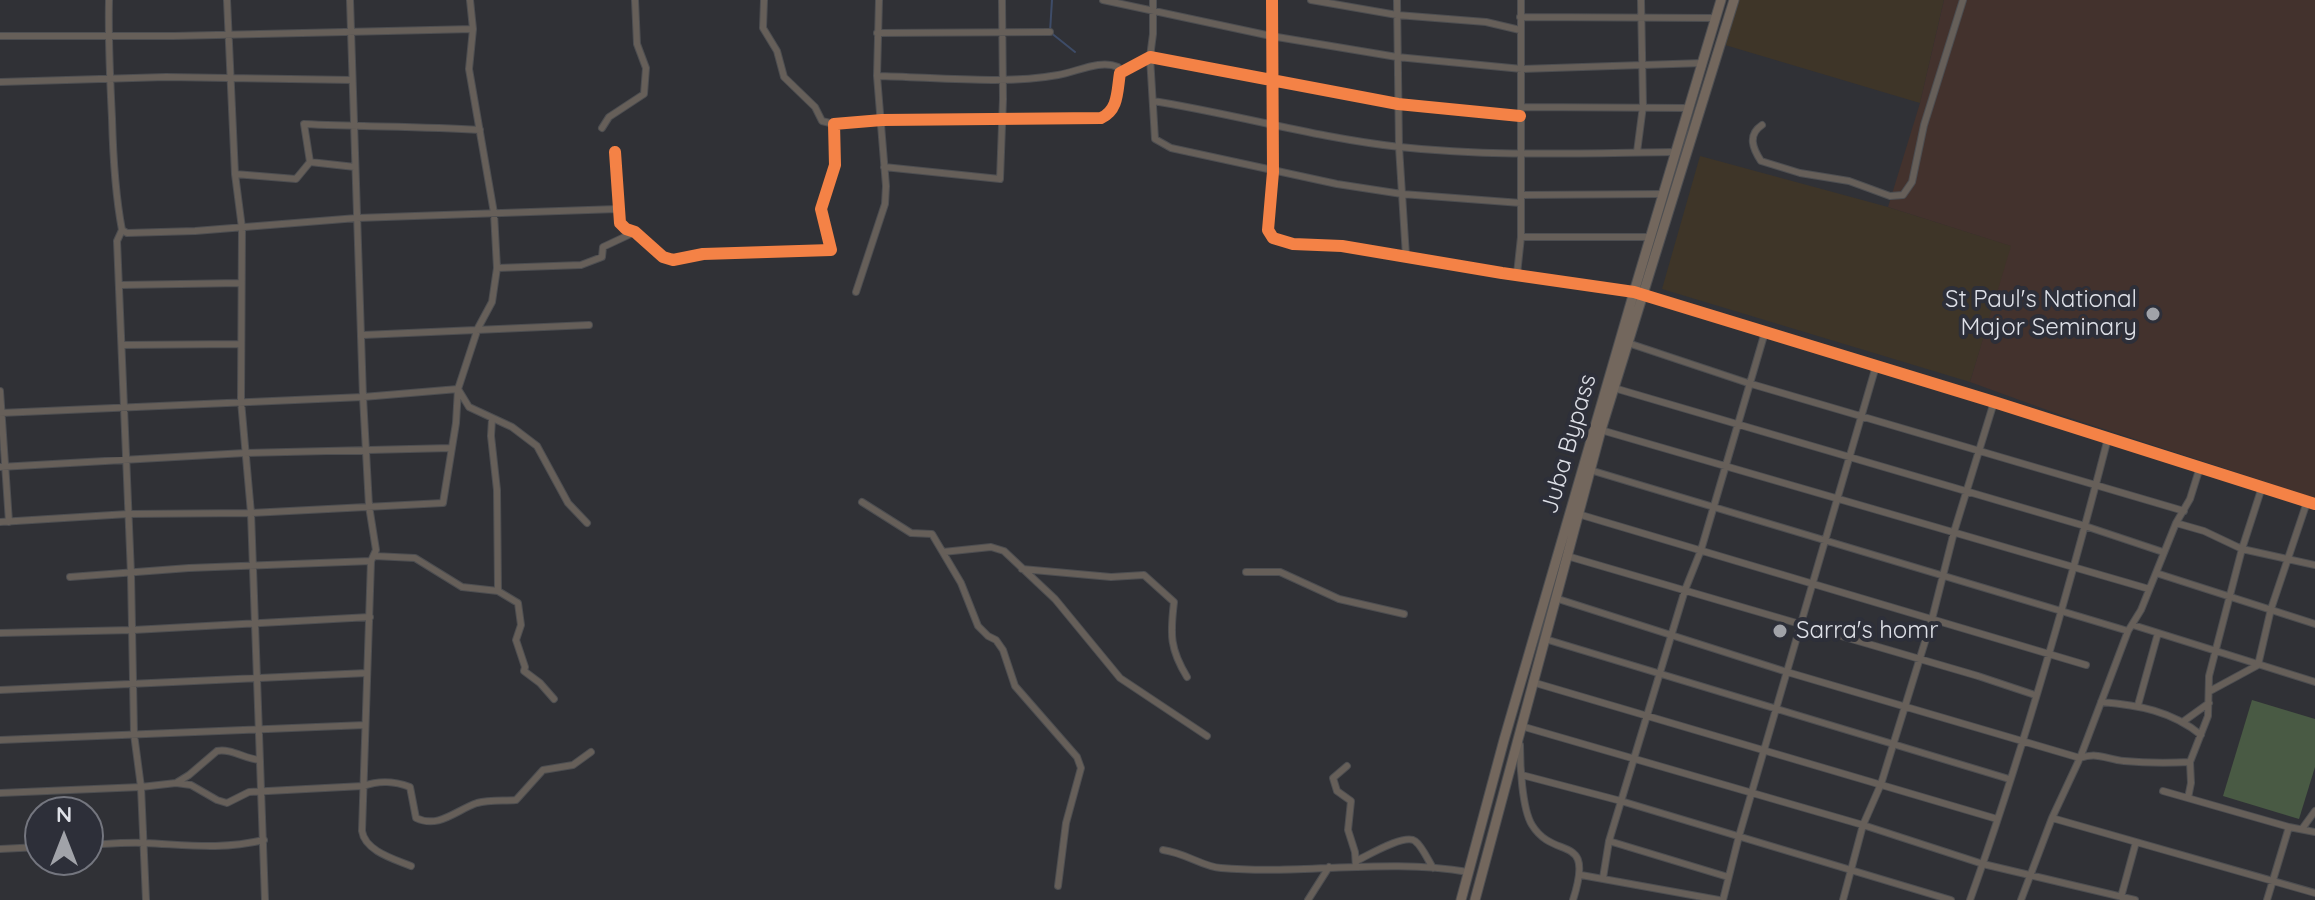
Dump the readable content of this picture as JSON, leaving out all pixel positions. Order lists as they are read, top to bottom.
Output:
{
  "streets": {
    "main road": ["Juba Bypass"]
  },
  "places": ["St Paul's National Major Seminary", "Sarra's homr"],
  "north": "top"
}
